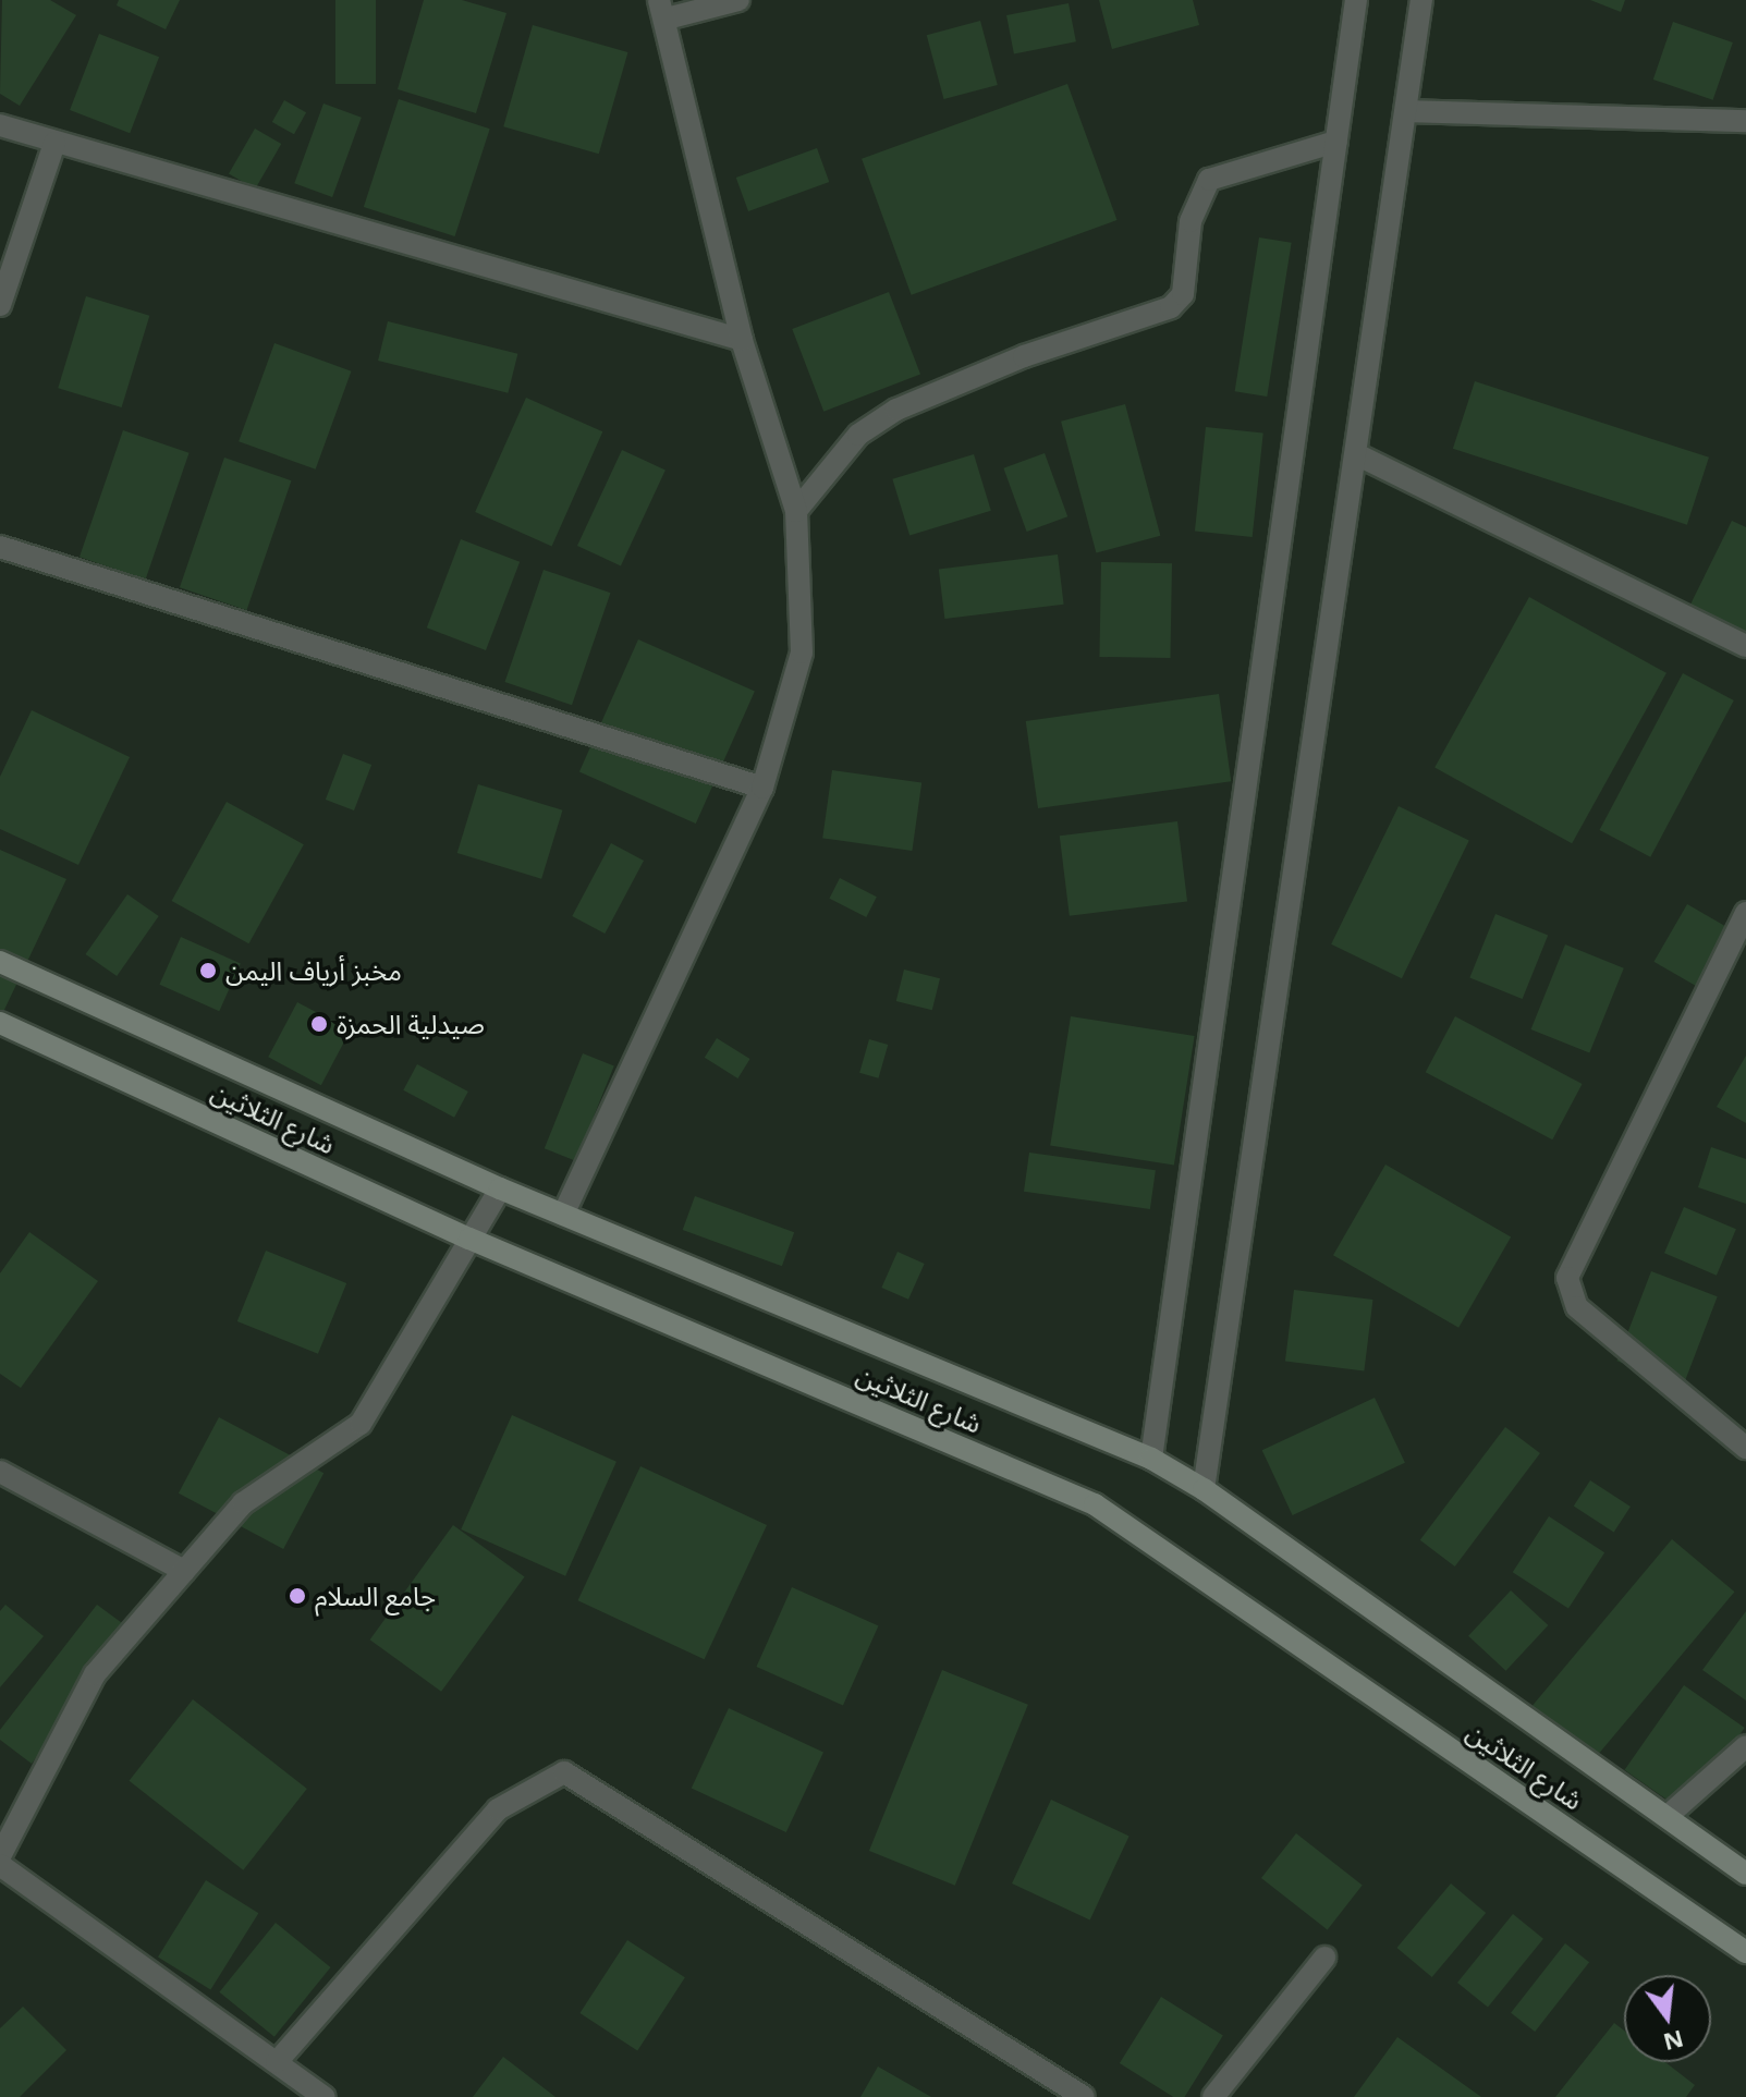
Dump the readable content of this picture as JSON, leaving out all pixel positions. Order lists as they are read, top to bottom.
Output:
{
  "streets": {
    "main road": ["شارع الثلاثين"]
  },
  "places": ["مخبز أرياف اليمن", "صيدلية الحمزة", "جامع السلام"],
  "north": "bottom"
}
